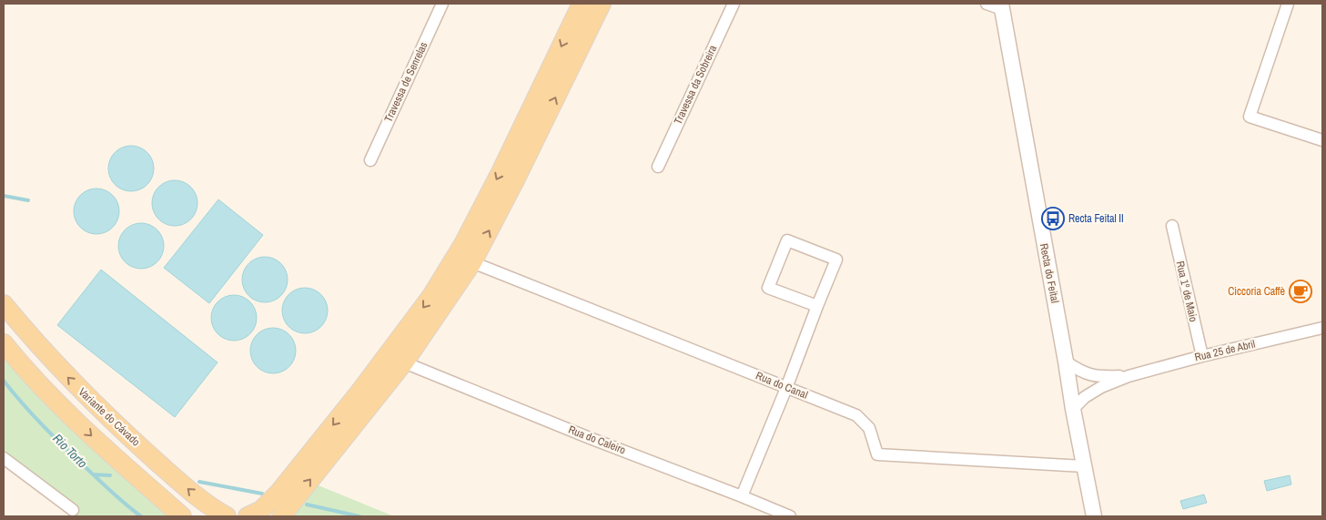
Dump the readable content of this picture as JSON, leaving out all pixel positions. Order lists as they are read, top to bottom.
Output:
{
  "streets": {
    "main road": ["Variante do Cávado"],
    "street": [
      "Travessa de Senrelas",
      "Travessa da Sobreira",
      "Recta do Feital",
      "Rua 1º de Maio",
      "Rua 25 de Abril",
      "Rua do Canal",
      "Rua do Caleiro"
    ]
  },
  "crossings": [
    ["Recta do Feital", "Rua 25 de Abril"],
    ["Recta do Feital", "Rua do Canal"],
    ["Rua 1º de Maio", "Rua 25 de Abril"]
  ],
  "water": ["Rio Torto"],
  "places": {
    "bus stop": ["Recta Feital II"],
    "cafe": ["Ciccoria Caffè"]
  }
}
